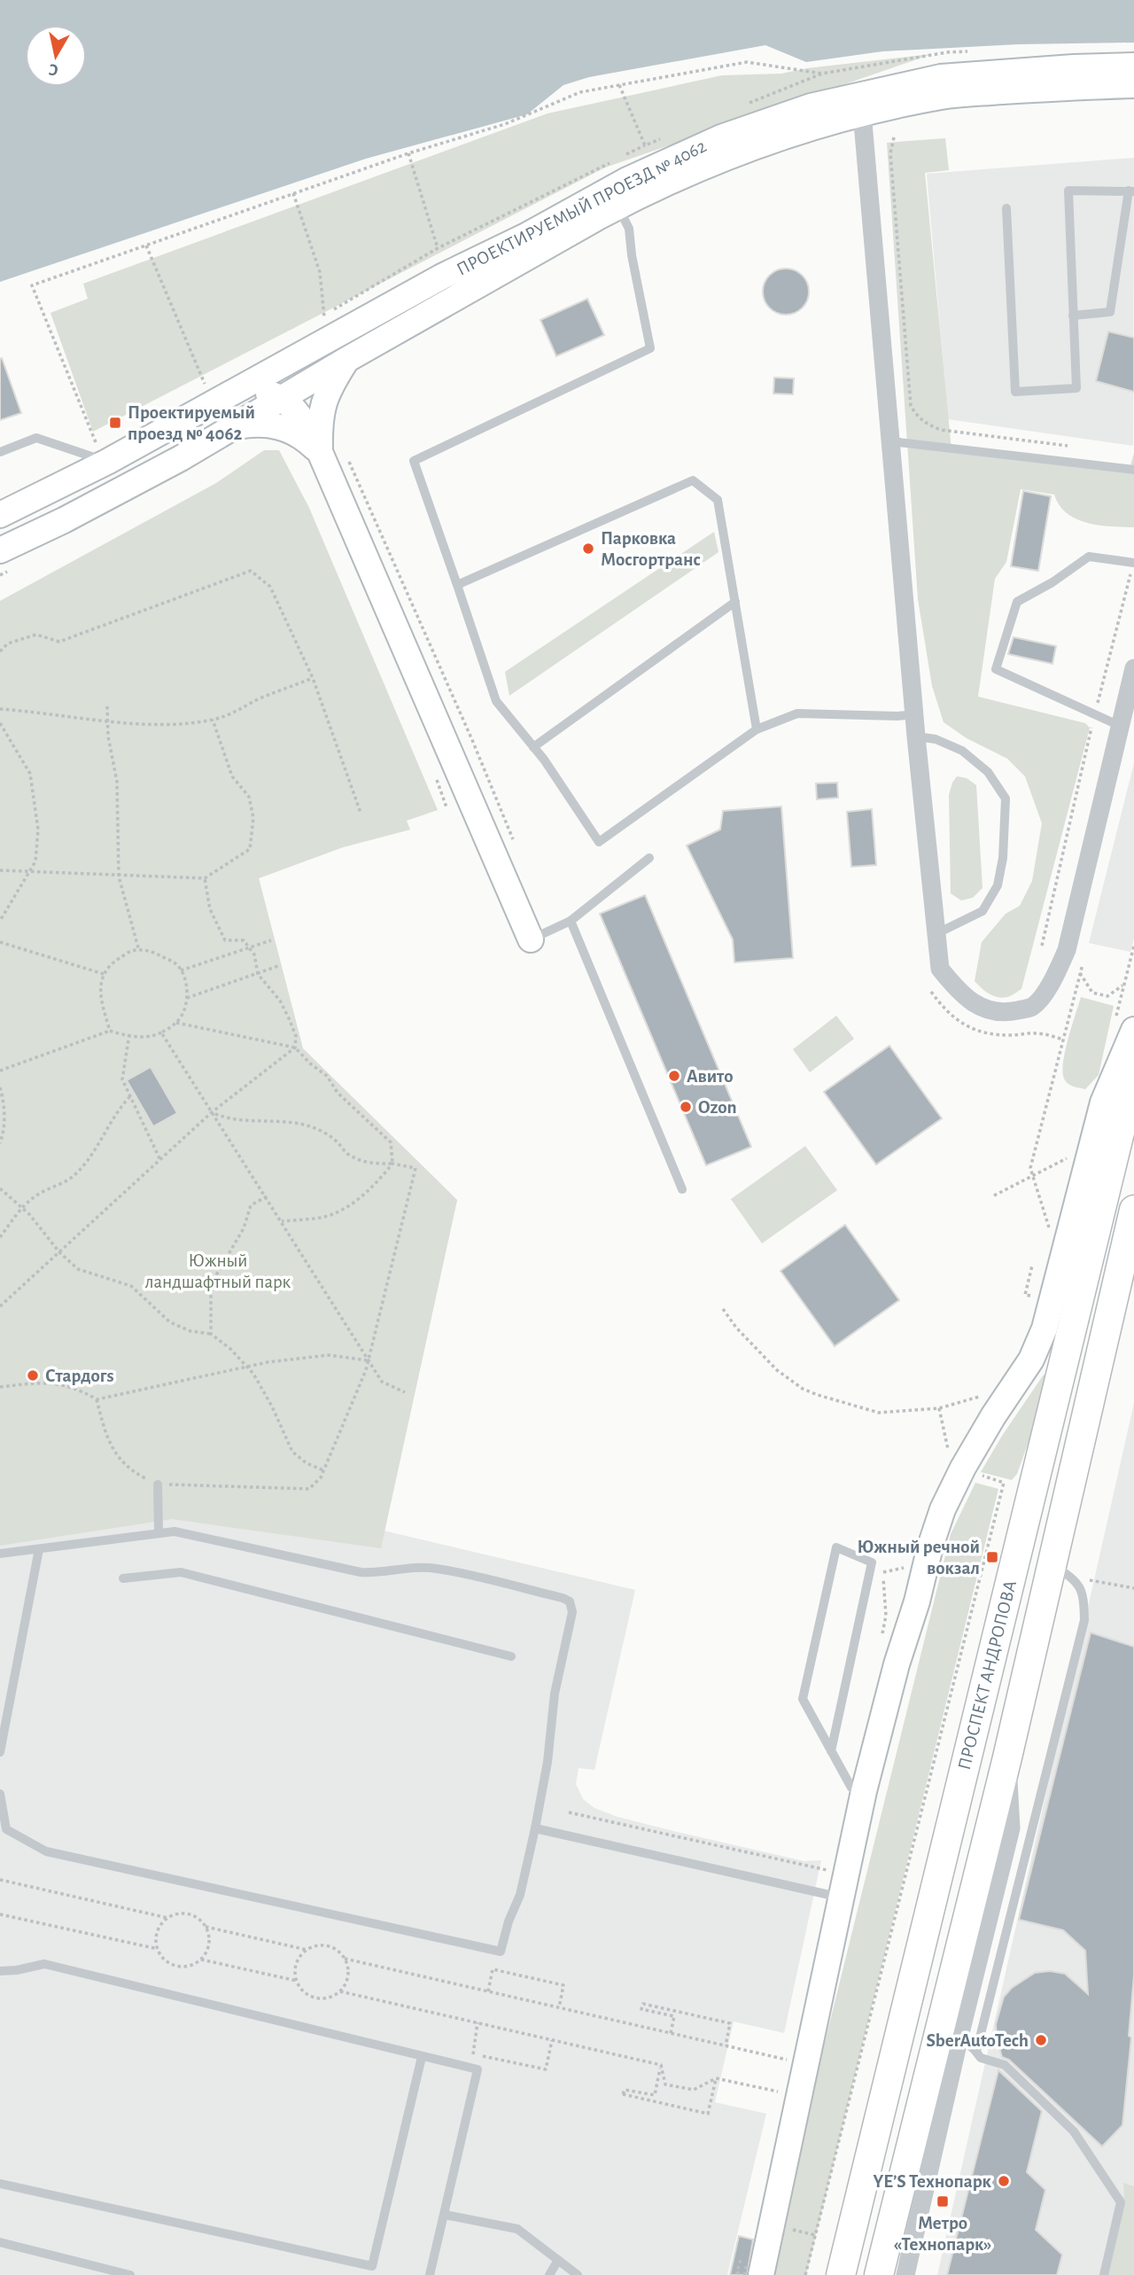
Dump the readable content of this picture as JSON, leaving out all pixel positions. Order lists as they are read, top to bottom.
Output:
{
  "streets": {
    "main road": ["ПРОЕКТИРУЕМЫЙ ПРОЕЗД № 4062", "ПРОСПЕКТ АНДРОПОВА"]
  },
  "parks": ["Южный ландшафтный парк"],
  "places": {
    "transit": ["Проектируемый проезд № 4062", "Южный речной вокзал", "Метро «Технопарк»"],
    "other": [
      "Парковка Мосгортранс",
      "Авито",
      "Ozon",
      "Стардогs",
      "SberAutoTech",
      "YE’S Технопарк"
    ]
  },
  "north": "bottom"
}
